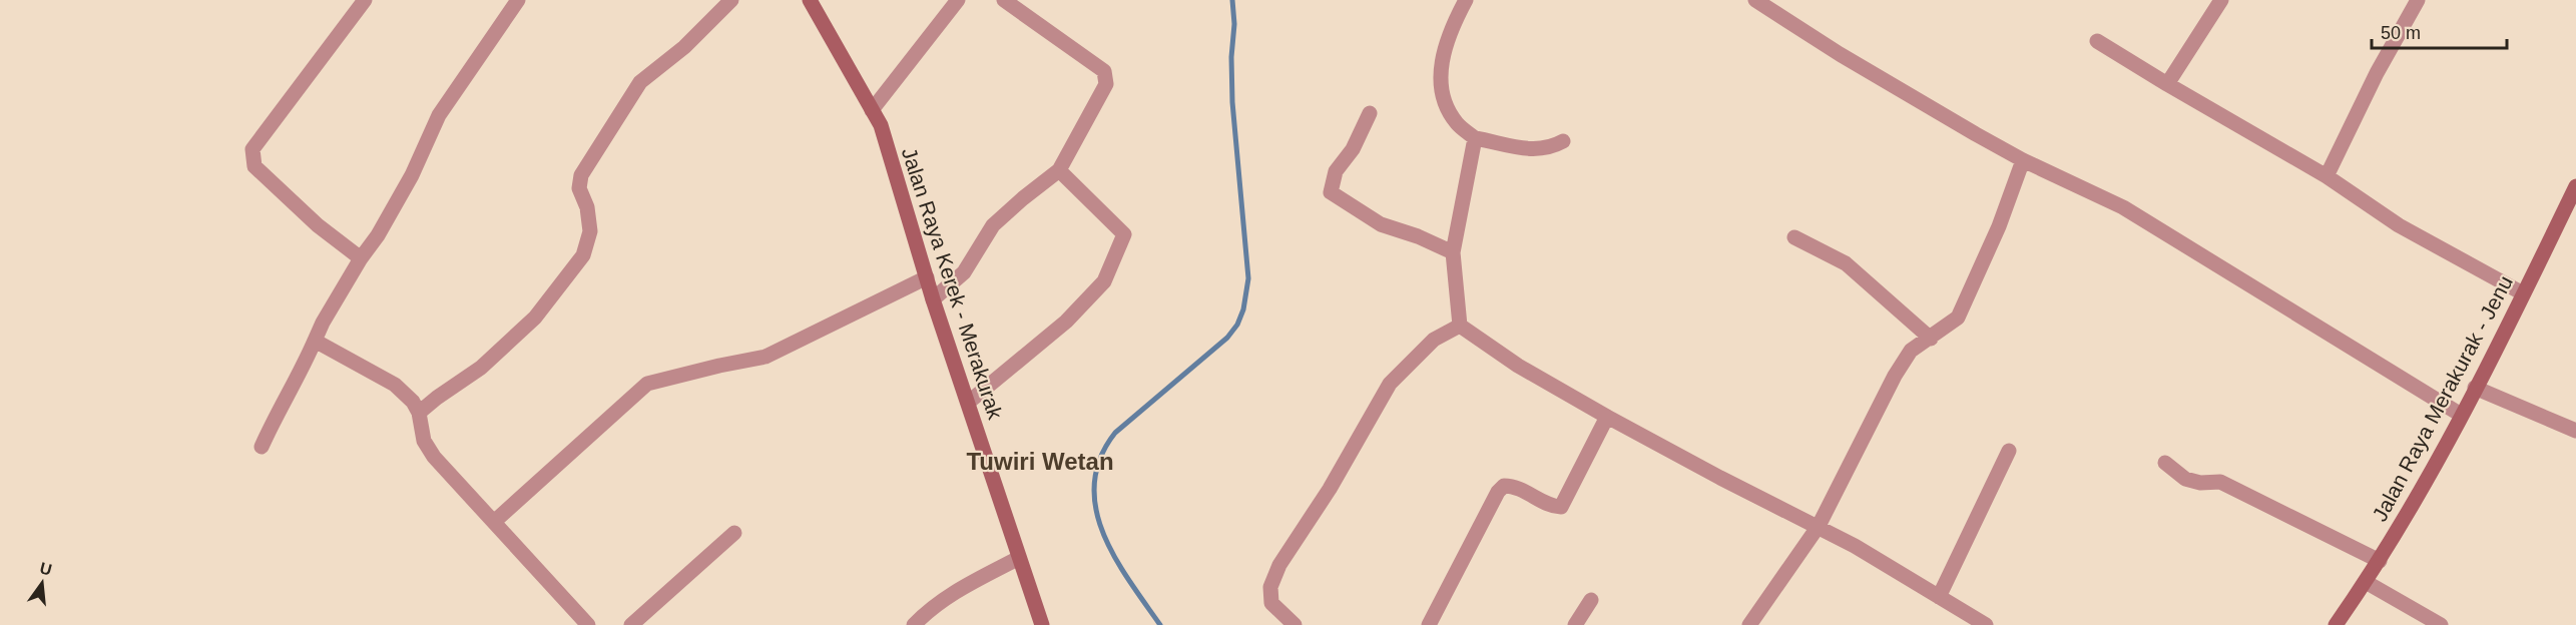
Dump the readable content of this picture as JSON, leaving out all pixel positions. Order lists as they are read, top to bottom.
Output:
{
  "streets": {
    "main road": ["Jalan Raya Kerek - Merakurak", "Jalan Raya Merakurak - Jenu"]
  },
  "districts": ["Tuwiri Wetan"],
  "scale_bar": "50 m",
  "north": "top"
}
